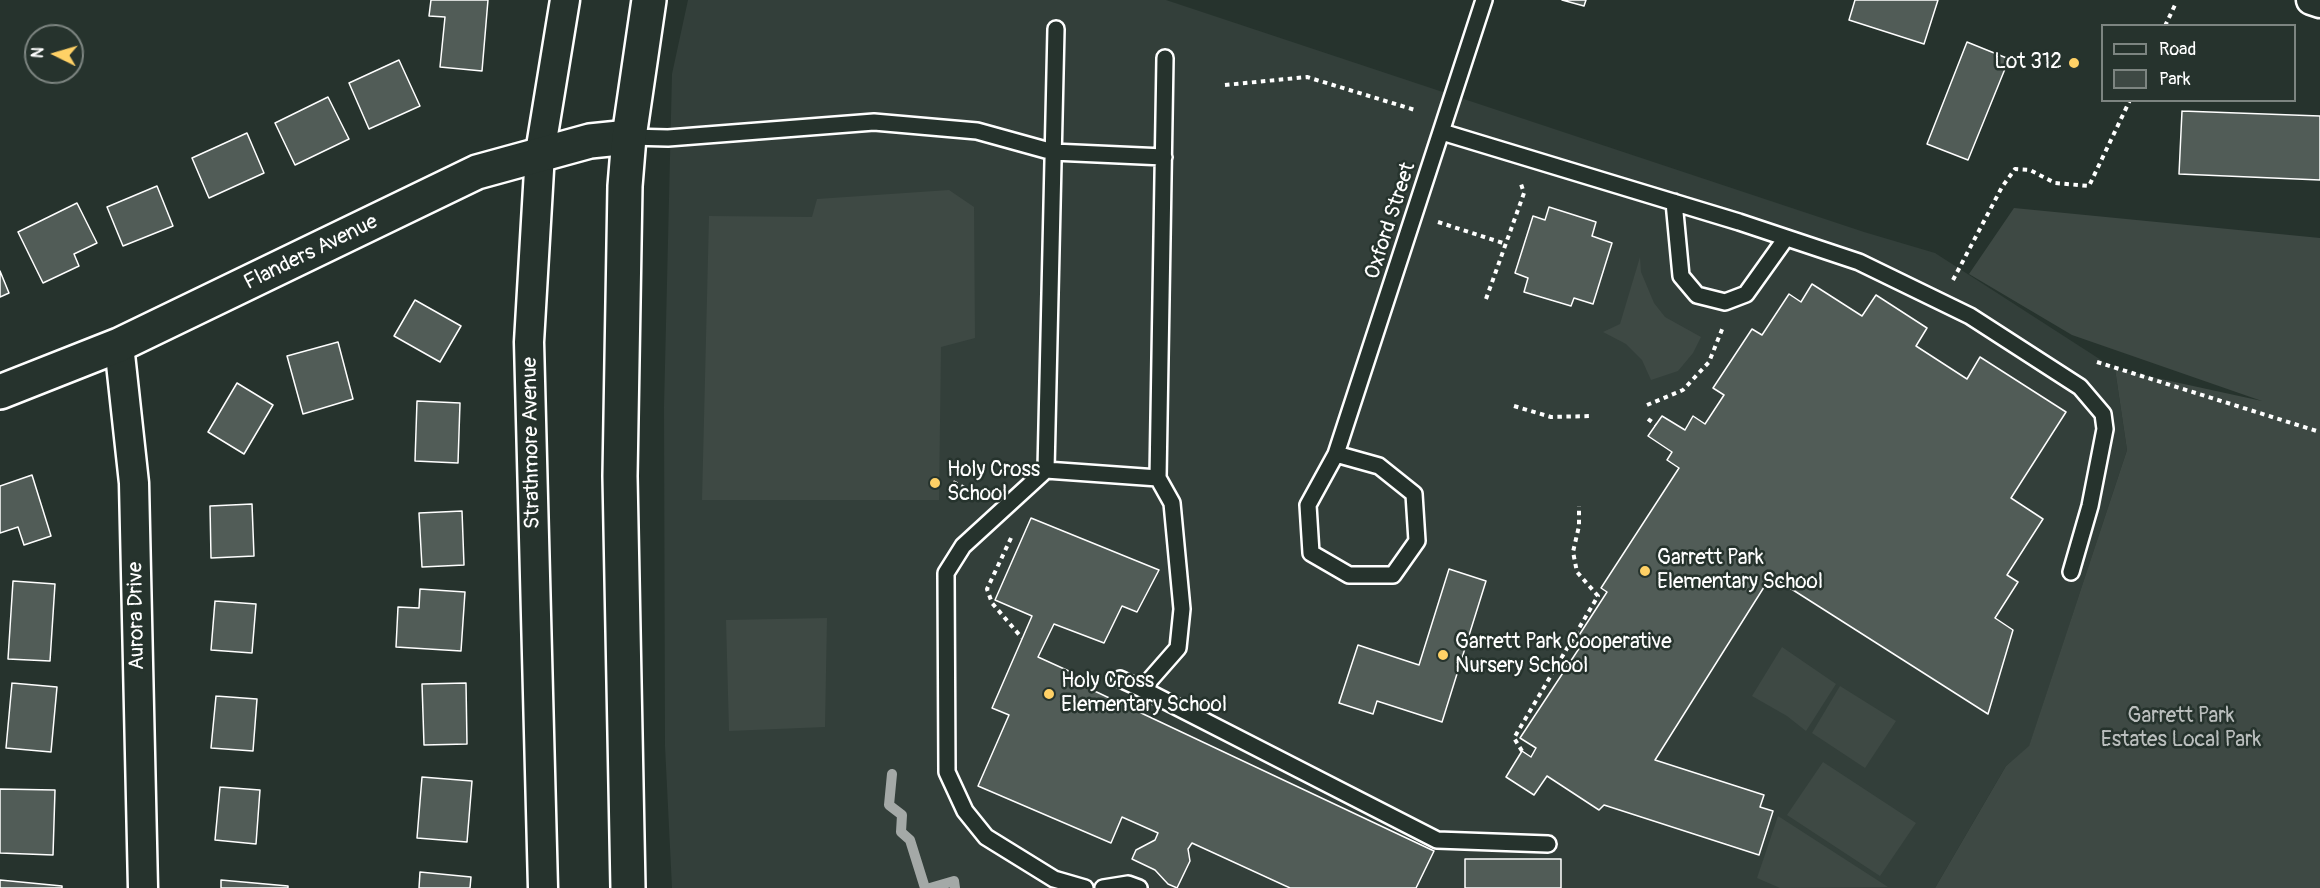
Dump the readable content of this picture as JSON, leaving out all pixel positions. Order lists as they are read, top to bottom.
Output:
{
  "streets": {
    "main road": ["Flanders Avenue"],
    "street": ["Strathmore Avenue", "Aurora Drive"],
    "lane": ["Oxford Street"]
  },
  "crossings": [
    ["Flanders Avenue", "Strathmore Avenue"],
    ["Flanders Avenue", "Aurora Drive"]
  ],
  "parks": ["Garrett Park Estates Local Park"],
  "places": [
    "Lot 312",
    "Holy Cross School",
    "Garrett Park Elementary School",
    "Garrett Park Cooperative Nursery School",
    "Holy Cross Elementary School"
  ],
  "legend": ["Road", "Park"],
  "north": "left"
}
